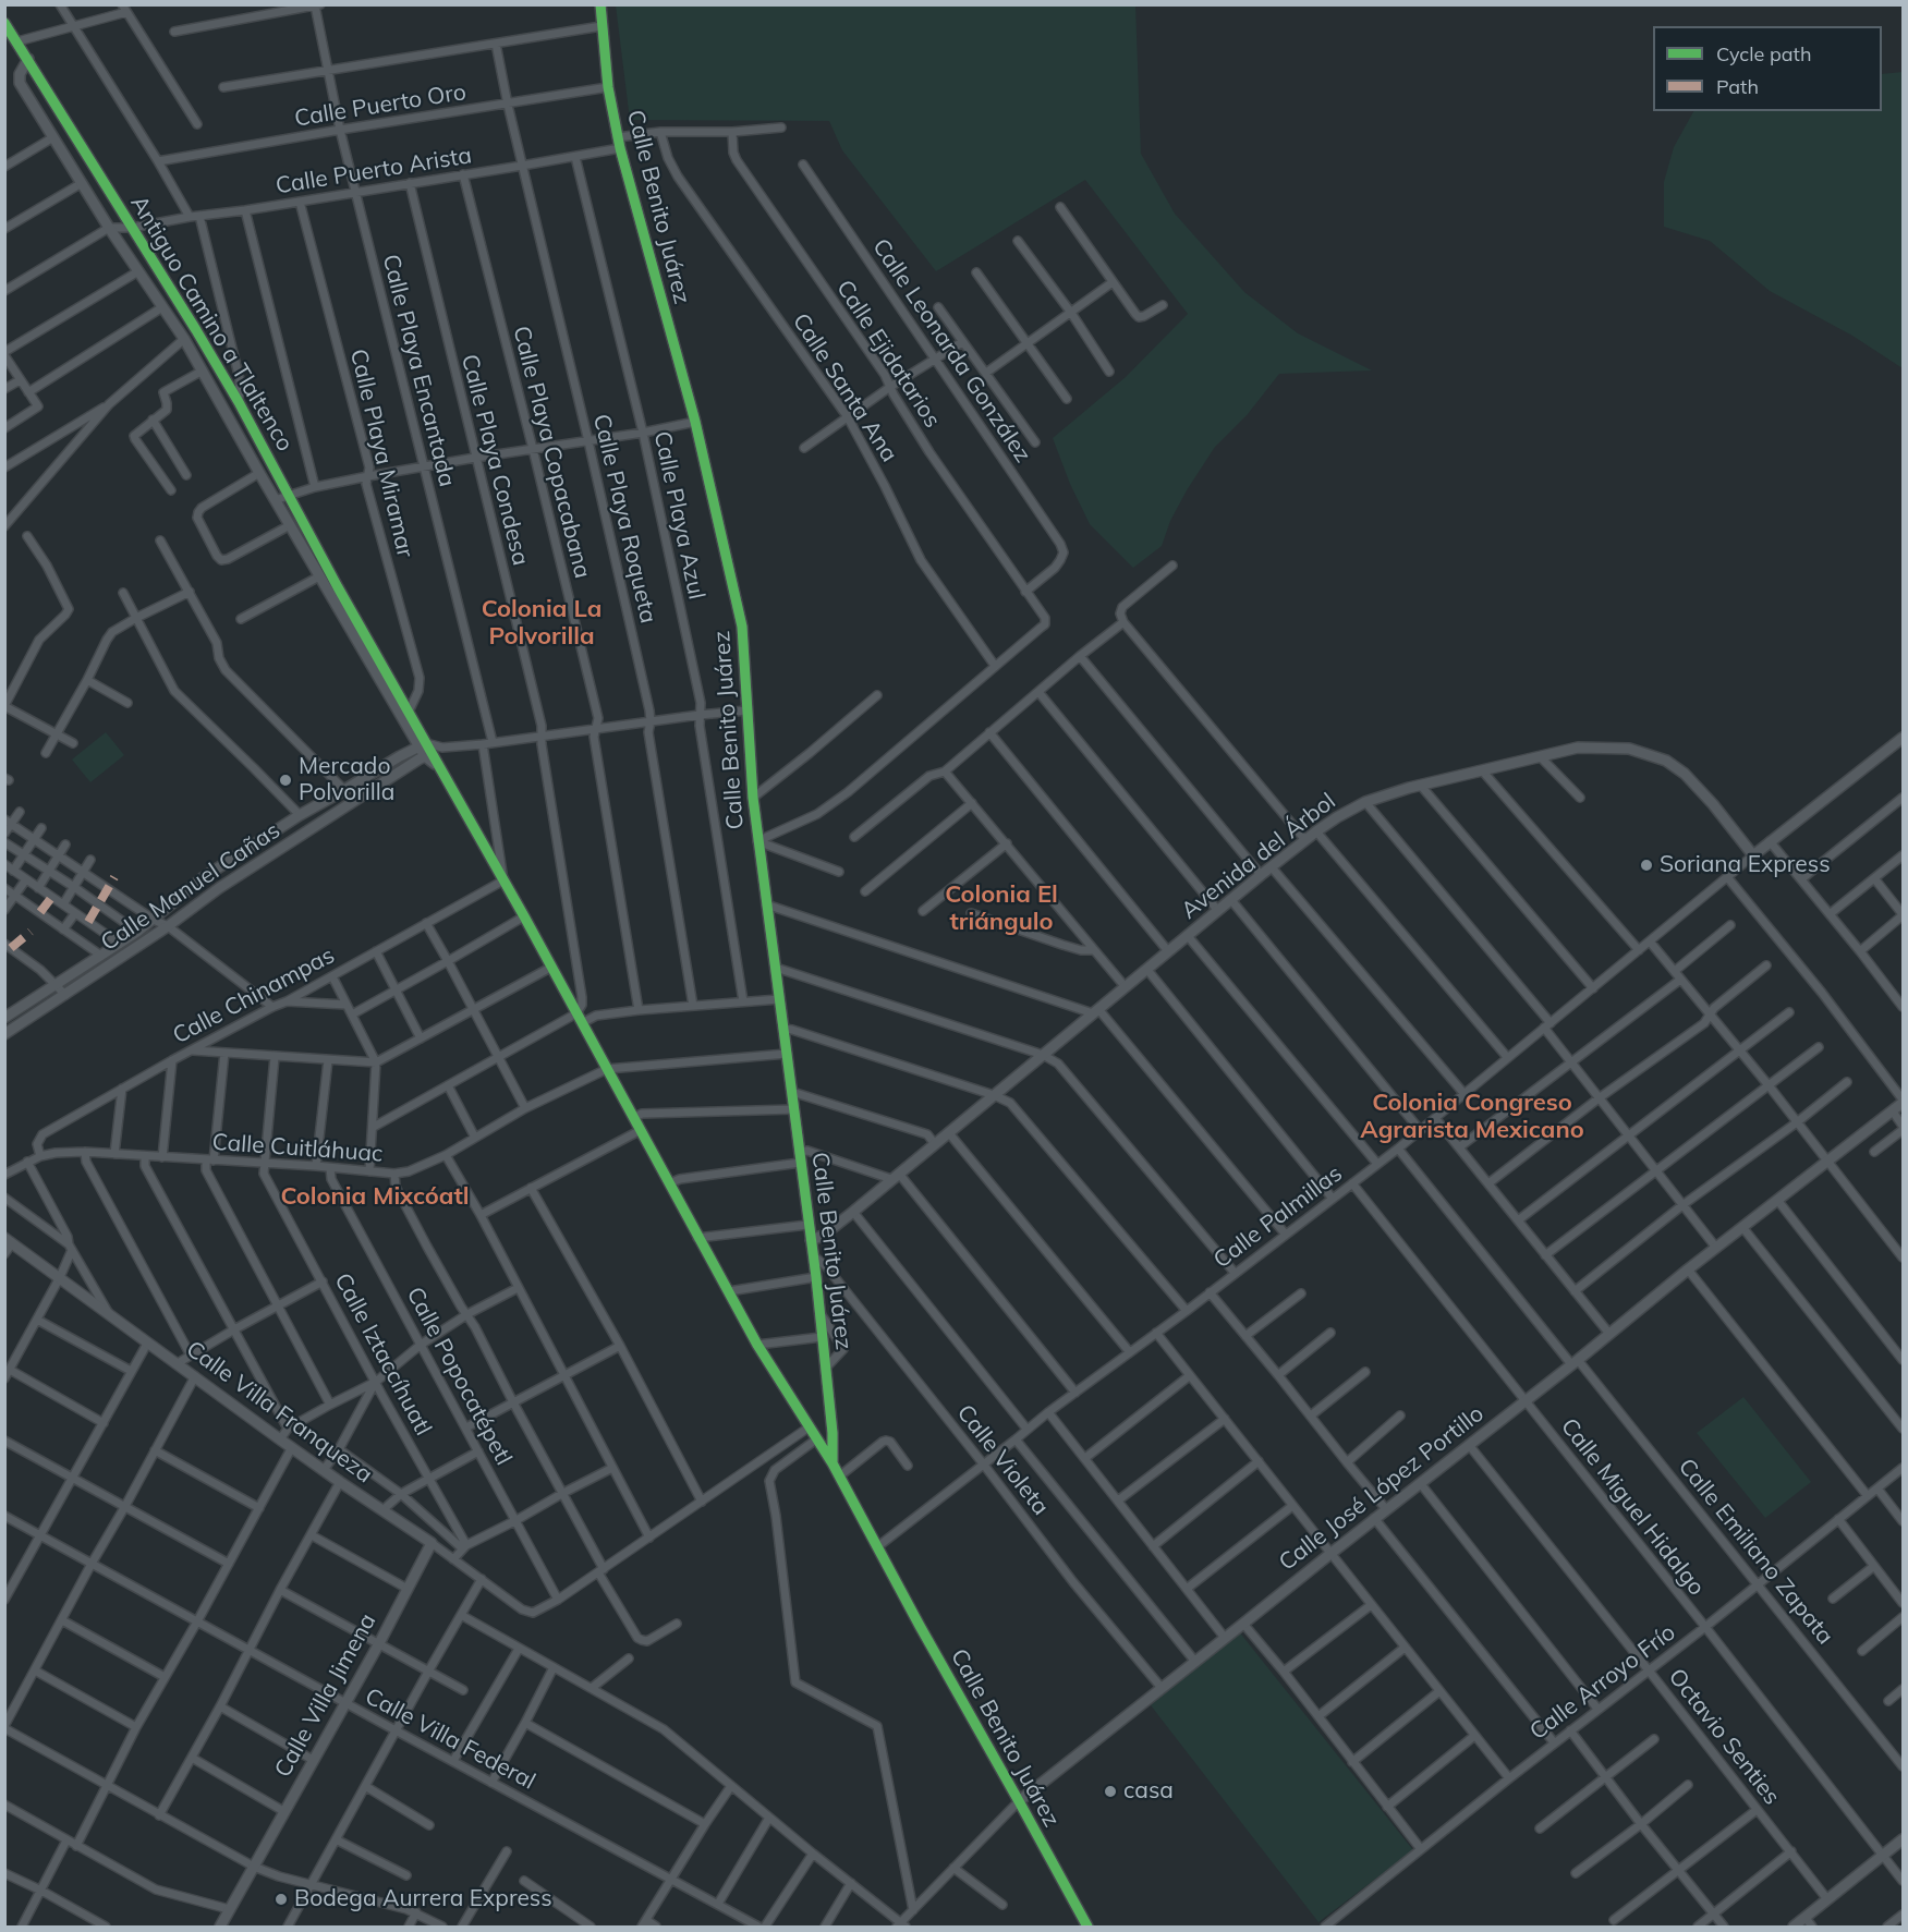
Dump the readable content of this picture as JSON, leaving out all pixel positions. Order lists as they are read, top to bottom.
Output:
{
  "streets": {
    "street": [
      "Calle Puerto Oro",
      "Calle Puerto Arista",
      "Calle Benito Juárez",
      "Antiguo Camino a Tlaltenco",
      "Calle Leonarda González",
      "Calle Ejidatarios",
      "Calle Playa Encantada",
      "Calle Santa Ana",
      "Calle Playa Copacabana",
      "Calle Playa Miramar",
      "Calle Playa Condesa",
      "Calle Playa Azul",
      "Calle Playa Roqueta",
      "Avenida del Árbol",
      "Calle Manuel Cañas",
      "Calle Chinampas",
      "Calle Cuitláhuac",
      "Calle Palmillas",
      "Calle Iztaccíhuatl",
      "Calle Popocatépetl",
      "Calle Villa Franqueza",
      "Calle Violeta",
      "Calle José López Portillo",
      "Calle Miguel Hidalgo",
      "Calle Emiliano Zapata",
      "Calle Arroyo Frío",
      "Calle Villa Jimena",
      "Octavio Senties",
      "Calle Villa Federal"
    ]
  },
  "crossings": [
    ["Calle Puerto Oro", "Calle Benito Juárez"],
    ["Calle Puerto Oro", "Calle Playa Encantada"],
    ["Calle Puerto Oro", "Calle Playa Roqueta"],
    ["Calle Puerto Arista", "Calle Benito Juárez"],
    ["Calle Puerto Arista", "Antiguo Camino a Tlaltenco"],
    ["Calle Puerto Arista", "Calle Playa Encantada"],
    ["Calle Puerto Arista", "Calle Playa Copacabana"],
    ["Calle Puerto Arista", "Calle Playa Miramar"],
    ["Calle Puerto Arista", "Calle Playa Condesa"],
    ["Calle Puerto Arista", "Calle Playa Azul"],
    ["Calle Puerto Arista", "Calle Playa Roqueta"],
    ["Calle Benito Juárez", "Antiguo Camino a Tlaltenco"],
    ["Calle Benito Juárez", "Calle Playa Condesa"],
    ["Calle Benito Juárez", "Avenida del Árbol"],
    ["Calle Benito Juárez", "Calle Manuel Cañas"],
    ["Calle Benito Juárez", "Calle Chinampas"],
    ["Calle Benito Juárez", "Calle Cuitláhuac"],
    ["Calle Benito Juárez", "Calle Palmillas"],
    ["Calle Benito Juárez", "Calle Violeta"],
    ["Calle Benito Juárez", "Calle José López Portillo"],
    ["Antiguo Camino a Tlaltenco", "Calle Playa Miramar"],
    ["Antiguo Camino a Tlaltenco", "Calle Manuel Cañas"],
    ["Calle Leonarda González", "Calle Ejidatarios"],
    ["Calle Ejidatarios", "Calle Santa Ana"],
    ["Avenida del Árbol", "Calle Palmillas"],
    ["Calle Chinampas", "Calle Cuitláhuac"],
    ["Calle Cuitláhuac", "Calle Iztaccíhuatl"],
    ["Calle Cuitláhuac", "Calle Popocatépetl"],
    ["Calle Palmillas", "Calle Violeta"],
    ["Calle Palmillas", "Calle Miguel Hidalgo"],
    ["Calle Palmillas", "Calle Emiliano Zapata"],
    ["Calle Popocatépetl", "Calle Villa Franqueza"],
    ["Calle Villa Franqueza", "Calle Villa Jimena"],
    ["Calle Violeta", "Calle José López Portillo"],
    ["Calle José López Portillo", "Calle Miguel Hidalgo"],
    ["Calle José López Portillo", "Calle Emiliano Zapata"],
    ["Calle José López Portillo", "Octavio Senties"],
    ["Calle Miguel Hidalgo", "Calle Arroyo Frío"],
    ["Calle Emiliano Zapata", "Calle Arroyo Frío"],
    ["Calle Arroyo Frío", "Octavio Senties"],
    ["Calle Villa Jimena", "Calle Villa Federal"]
  ],
  "districts": [
    "Colonia La Polvorilla",
    "Colonia El triángulo",
    "Colonia Congreso Agrarista Mexicano",
    "Colonia Mixcóatl"
  ],
  "places": [
    "Mercado Polvorilla",
    "Soriana Express",
    "casa",
    "Bodega Aurrera Express"
  ],
  "legend": ["Cycle path", "Path"]
}
